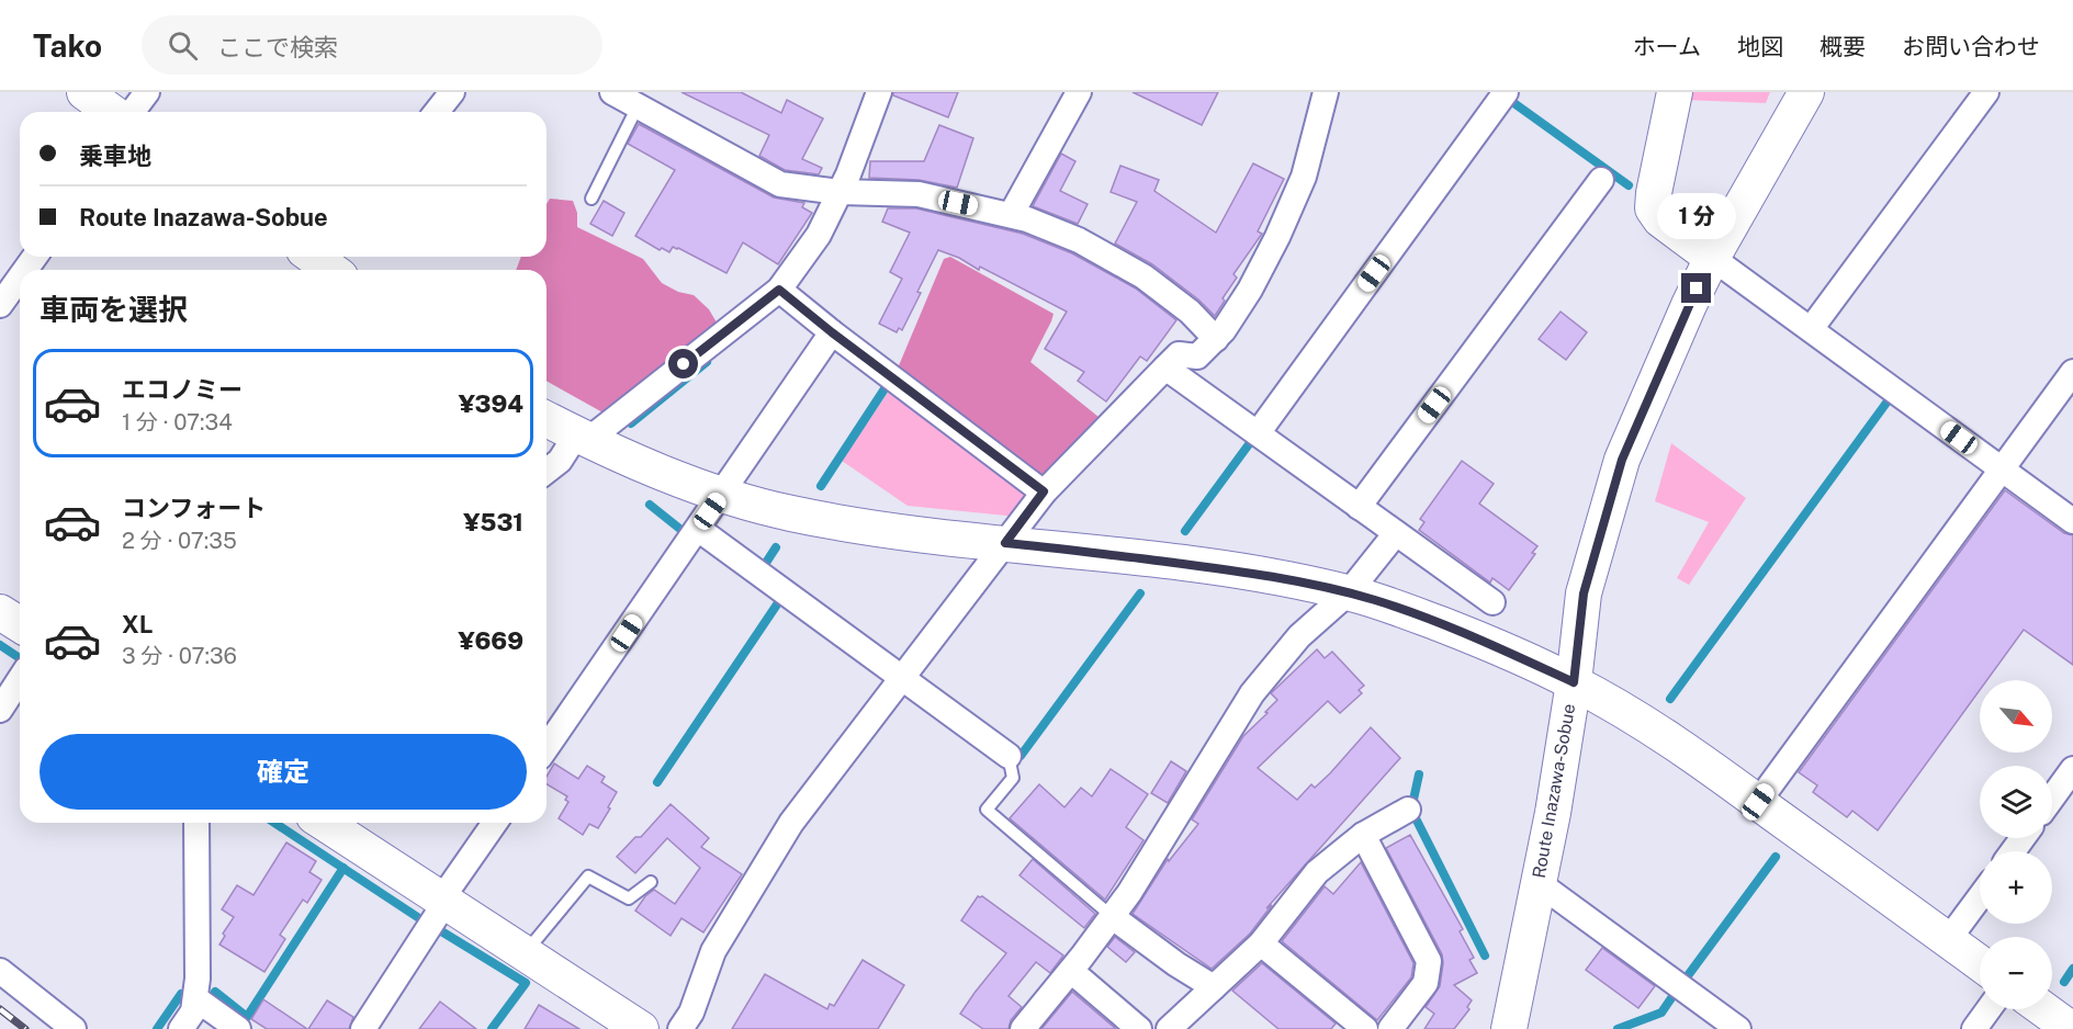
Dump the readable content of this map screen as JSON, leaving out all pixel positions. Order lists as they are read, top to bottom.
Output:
{
  "streets": {
    "street": ["Route Inazawa-Sobue"]
  },
  "north": "bottom right",
  "page": {
    "header": "Tako",
    "search": "ここで検索",
    "nav": [
      "ホーム",
      "地図",
      "概要",
      "お問い合わせ"
    ],
    "banner": ["乗車地", "Route Inazawa-Sobue"],
    "bubble": "1 分",
    "heading": "車両を選択",
    "list": [
      {
        "name": "エコノミー",
        "note": "1 分 · 07:34",
        "value": "¥394"
      },
      {
        "name": "コンフォート",
        "note": "2 分 · 07:35",
        "value": "¥531"
      },
      {
        "name": "XL",
        "note": "3 分 · 07:36",
        "value": "¥669"
      }
    ],
    "map_buttons": ["+", "−"],
    "buttons": "確定"
  }
}
